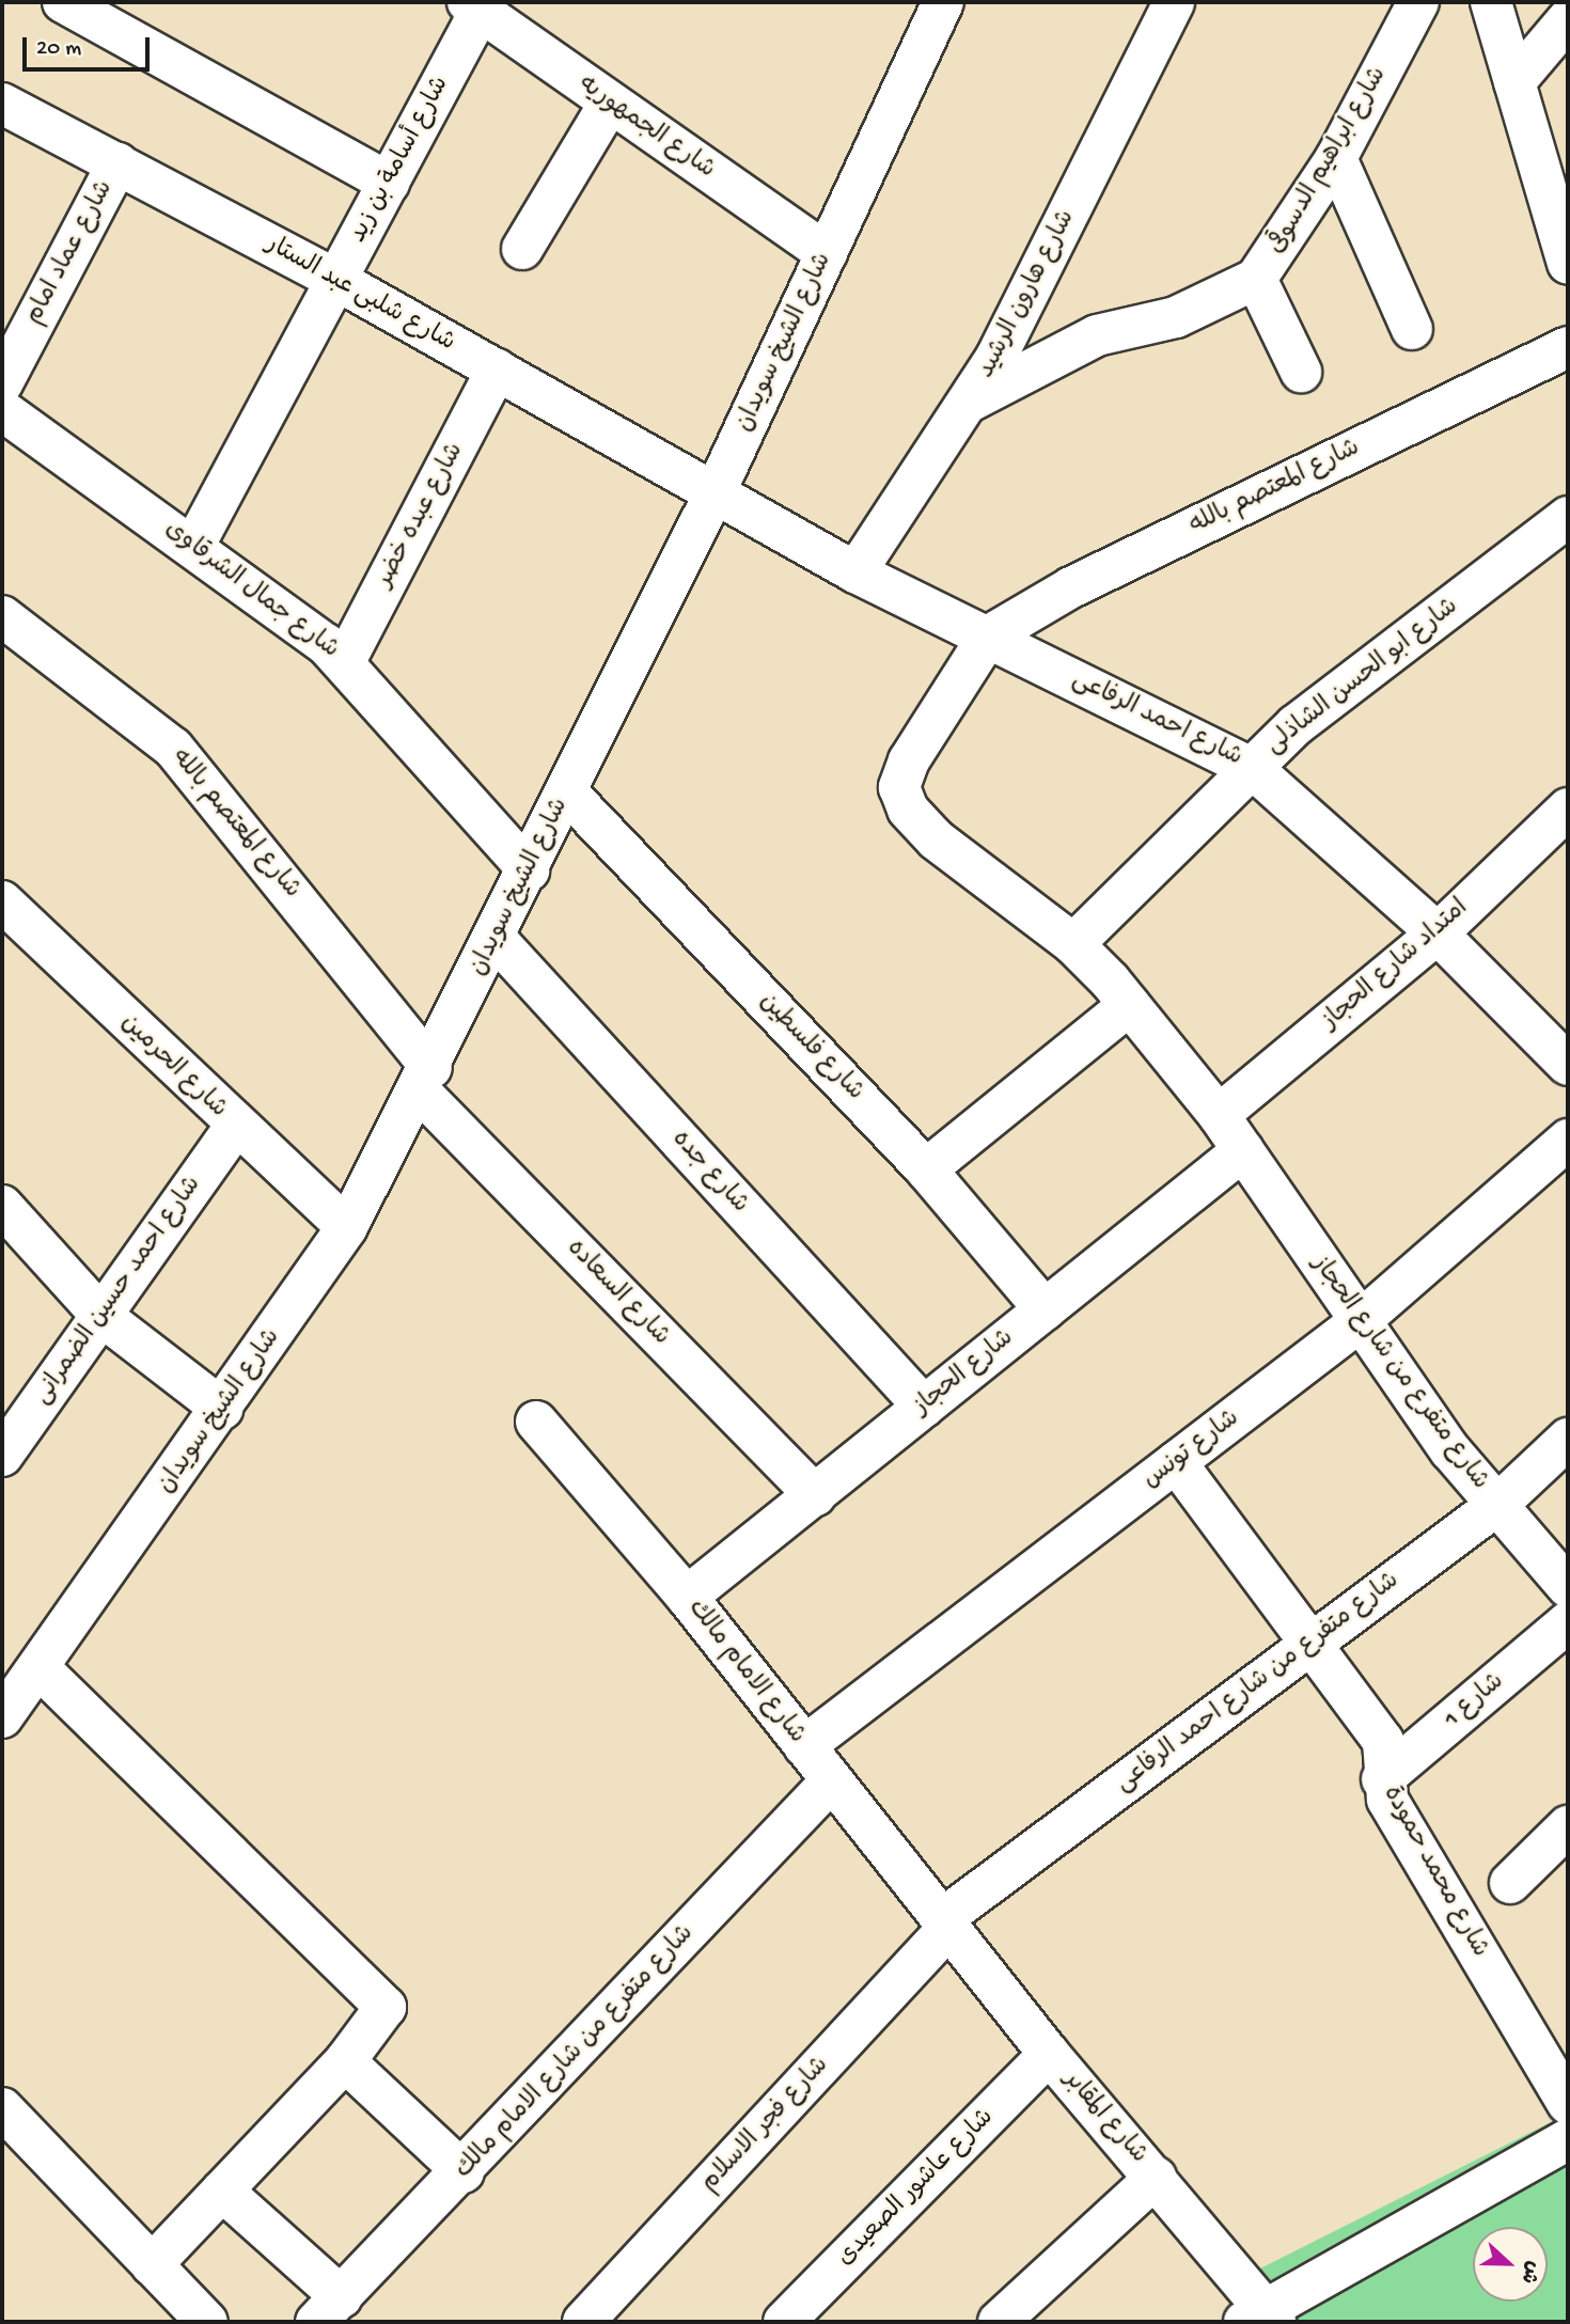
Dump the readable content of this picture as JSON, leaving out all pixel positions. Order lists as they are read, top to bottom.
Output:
{
  "streets": {
    "street": [
      "شارع الجمهوريه",
      "شارع أسامة بن زيد",
      "شارع ابراهيم الدسوقى",
      "شارع عماد امام",
      "شارع شلبى عبد الستار",
      "شارع هارون الرشيد",
      "شارع الشيخ سويدان",
      "شارع المعتصم بالله",
      "شارع عبده خضر",
      "شارع جمال الشرقاوى",
      "شارع ابو الحسن الشاذلى",
      "شارع احمد الرفاعى",
      "امتداد شارع الحجاز",
      "شارع فلسطين",
      "شارع الحرمين",
      "شارع جده",
      "شارع احمد حسين الضمرانى",
      "شارع السعاده",
      "شارع الحجاز",
      "شارع متفرع من شارع الحجاز",
      "شارع تونس",
      "شارع الامام مالك",
      "شارع متفرع من شارع احمد الرفاعى",
      "شارع 1",
      "شارع محمد حمودة",
      "شارع متفرع من شارع الامام مالك",
      "شارع المقابر",
      "شارع فجر الاسلام",
      "شارع عاشور الصعيدى"
    ]
  },
  "crossings": [
    ["شارع الجمهوريه", "شارع أسامة بن زيد"],
    ["شارع الجمهوريه", "شارع الشيخ سويدان"],
    ["شارع أسامة بن زيد", "شارع شلبى عبد الستار"],
    ["شارع أسامة بن زيد", "شارع جمال الشرقاوى"],
    ["شارع ابراهيم الدسوقى", "شارع هارون الرشيد"],
    ["شارع عماد امام", "شارع شلبى عبد الستار"],
    ["شارع شلبى عبد الستار", "شارع الشيخ سويدان"],
    ["شارع شلبى عبد الستار", "شارع عبده خضر"],
    ["شارع شلبى عبد الستار", "شارع احمد الرفاعى"],
    ["شارع هارون الرشيد", "شارع احمد الرفاعى"],
    ["شارع الشيخ سويدان", "شارع المعتصم بالله"],
    ["شارع الشيخ سويدان", "شارع جمال الشرقاوى"],
    ["شارع الشيخ سويدان", "شارع احمد الرفاعى"],
    ["شارع الشيخ سويدان", "شارع فلسطين"],
    ["شارع الشيخ سويدان", "شارع الحرمين"],
    ["شارع الشيخ سويدان", "شارع جده"],
    ["شارع الشيخ سويدان", "شارع السعاده"],
    ["شارع المعتصم بالله", "شارع احمد الرفاعى"],
    ["شارع المعتصم بالله", "شارع السعاده"],
    ["شارع المعتصم بالله", "شارع متفرع من شارع الحجاز"],
    ["شارع عبده خضر", "شارع جمال الشرقاوى"],
    ["شارع ابو الحسن الشاذلى", "شارع احمد الرفاعى"],
    ["شارع ابو الحسن الشاذلى", "شارع متفرع من شارع الحجاز"],
    ["شارع احمد الرفاعى", "امتداد شارع الحجاز"],
    ["شارع احمد الرفاعى", "شارع متفرع من شارع الحجاز"],
    ["امتداد شارع الحجاز", "شارع متفرع من شارع الحجاز"],
    ["شارع فلسطين", "شارع الحجاز"],
    ["شارع الحرمين", "شارع احمد حسين الضمرانى"],
    ["شارع جده", "شارع الحجاز"],
    ["شارع السعاده", "شارع الحجاز"],
    ["شارع الحجاز", "شارع متفرع من شارع الحجاز"],
    ["شارع الحجاز", "شارع الامام مالك"],
    ["شارع متفرع من شارع الحجاز", "شارع تونس"],
    ["شارع متفرع من شارع الحجاز", "شارع متفرع من شارع احمد الرفاعى"],
    ["شارع تونس", "شارع الامام مالك"],
    ["شارع تونس", "شارع محمد حمودة"],
    ["شارع الامام مالك", "شارع متفرع من شارع احمد الرفاعى"],
    ["شارع الامام مالك", "شارع متفرع من شارع الامام مالك"],
    ["شارع الامام مالك", "شارع المقابر"],
    ["شارع الامام مالك", "شارع فجر الاسلام"],
    ["شارع متفرع من شارع احمد الرفاعى", "شارع محمد حمودة"],
    ["شارع متفرع من شارع احمد الرفاعى", "شارع المقابر"],
    ["شارع متفرع من شارع احمد الرفاعى", "شارع فجر الاسلام"],
    ["شارع 1", "شارع محمد حمودة"],
    ["شارع المقابر", "شارع فجر الاسلام"],
    ["شارع المقابر", "شارع عاشور الصعيدى"]
  ],
  "scale_bar": "20 m",
  "north": "right"
}
